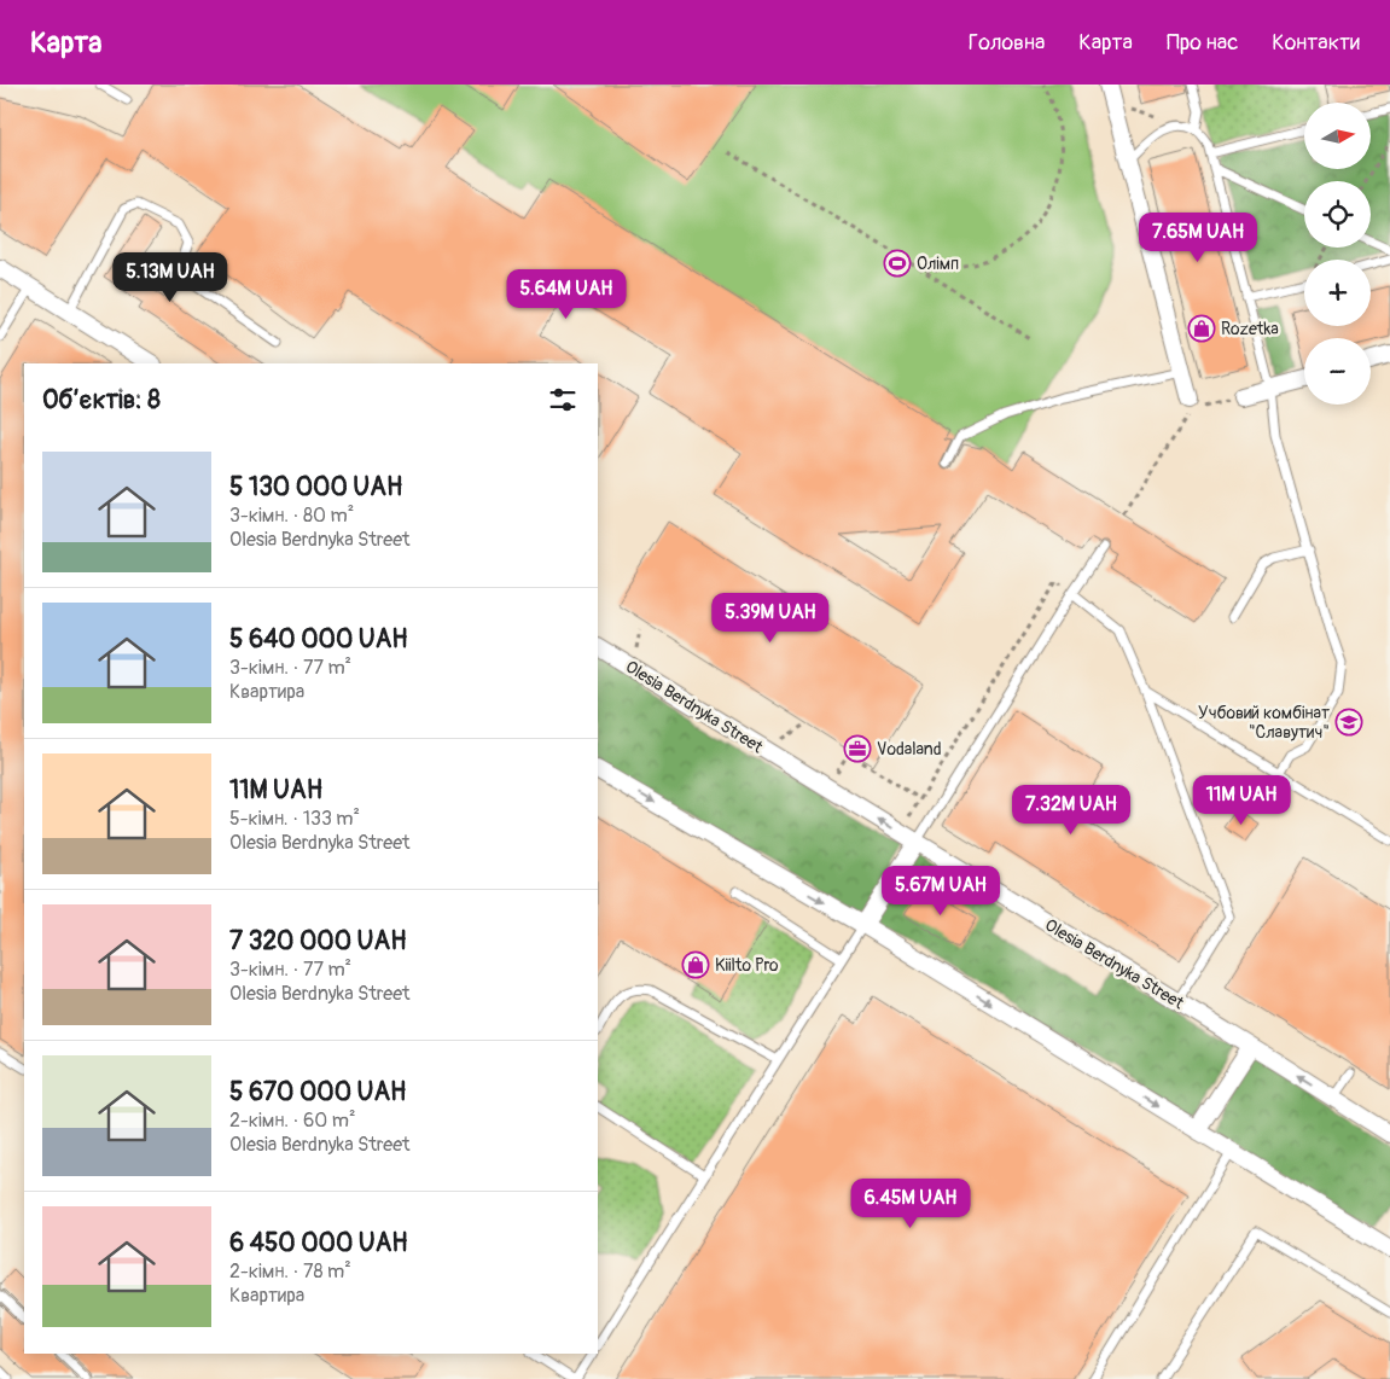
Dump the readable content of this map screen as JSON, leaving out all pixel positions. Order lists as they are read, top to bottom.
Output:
{
  "streets": {
    "street": ["Olesia Berdnyka Street"]
  },
  "places": {
    "sports": ["Олімп"],
    "shop": ["Rozetka", "Kiilto Pro"],
    "school or university": ["Учбовий комбінат \"Славутич\""],
    "office": ["Vodaland"]
  },
  "north": "right",
  "page": {
    "header": "Карта",
    "nav": [
      "Головна",
      "Карта",
      "Про нас",
      "Контакти"
    ],
    "map_buttons": ["+", "−"],
    "price": [
      "7.65M UAH",
      "5.13M UAH",
      "5.64M UAH",
      "5.39M UAH",
      "11M UAH",
      "7.32M UAH",
      "5.67M UAH",
      "6.45M UAH"
    ],
    "heading": "Об’єктів: 8",
    "list": [
      {
        "name": "5 130 000 UAH",
        "note": "3-кімн. · 80 m² · Olesia Berdnyka Street"
      },
      {
        "name": "5 640 000 UAH",
        "note": "3-кімн. · 77 m² · Квартира"
      },
      {
        "name": "11M UAH",
        "note": "5-кімн. · 133 m² · Olesia Berdnyka Street"
      },
      {
        "name": "7 320 000 UAH",
        "note": "3-кімн. · 77 m² · Olesia Berdnyka Street"
      },
      {
        "name": "5 670 000 UAH",
        "note": "2-кімн. · 60 m² · Olesia Berdnyka Street"
      },
      {
        "name": "6 450 000 UAH",
        "note": "2-кімн. · 78 m² · Квартира"
      }
    ]
  }
}
